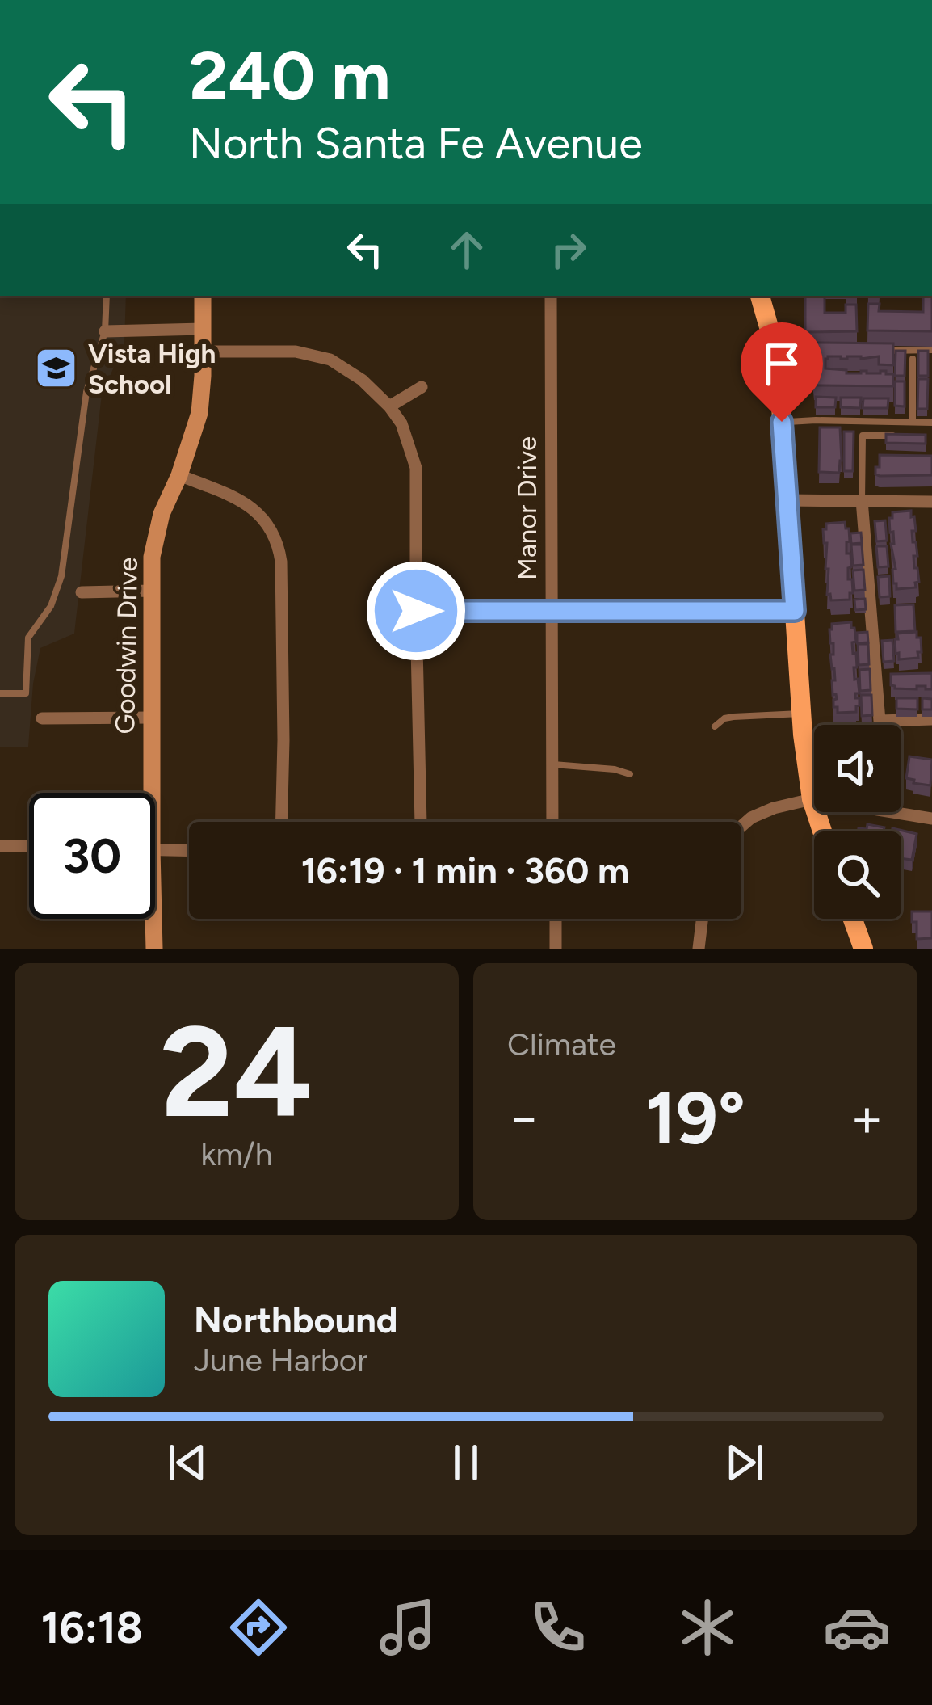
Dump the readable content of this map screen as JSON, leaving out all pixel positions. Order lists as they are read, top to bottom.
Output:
{
  "streets": {
    "street": ["Manor Drive", "Goodwin Drive"]
  },
  "places": {
    "school or university": ["Vista High School"]
  },
  "page": {
    "turn": ["240 m", "North Santa Fe Avenue"],
    "limit": "30",
    "trip": "16:19 · 1 min · 360 m",
    "tile": [
      ["24", "km/h"],
      "Climate"
    ],
    "heat": ["−", "19°", "+"],
    "song": ["Northbound", "June Harbor"],
    "tabs": "16:18"
  }
}
